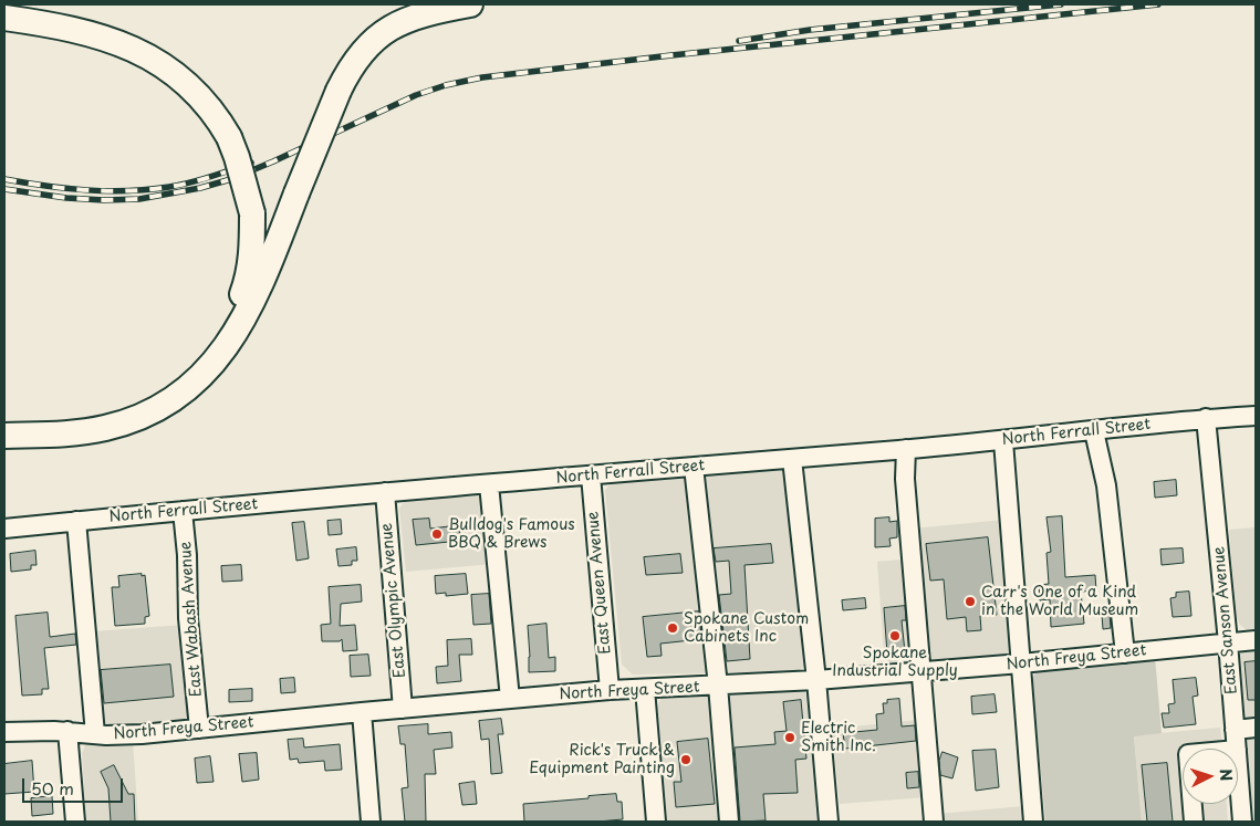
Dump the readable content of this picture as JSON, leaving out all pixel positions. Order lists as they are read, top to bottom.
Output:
{
  "streets": {
    "street": [
      "North Ferrall Street",
      "East Queen Avenue",
      "East Olympic Avenue",
      "East Wabash Avenue",
      "East Sanson Avenue",
      "North Freya Street"
    ]
  },
  "crossings": [
    ["North Ferrall Street", "East Queen Avenue"],
    ["North Ferrall Street", "East Olympic Avenue"],
    ["North Ferrall Street", "East Wabash Avenue"],
    ["North Ferrall Street", "East Sanson Avenue"],
    ["East Queen Avenue", "North Freya Street"],
    ["East Olympic Avenue", "North Freya Street"],
    ["East Wabash Avenue", "North Freya Street"],
    ["East Sanson Avenue", "North Freya Street"]
  ],
  "places": [
    "Bulldog's Famous BBQ & Brews",
    "Carr's One of a Kind in the World Museum",
    "Spokane Custom Cabinets Inc",
    "Spokane Industrial Supply",
    "Electric Smith Inc.",
    "Rick's Truck & Equipment Painting"
  ],
  "scale_bar": "50 m",
  "north": "right"
}
